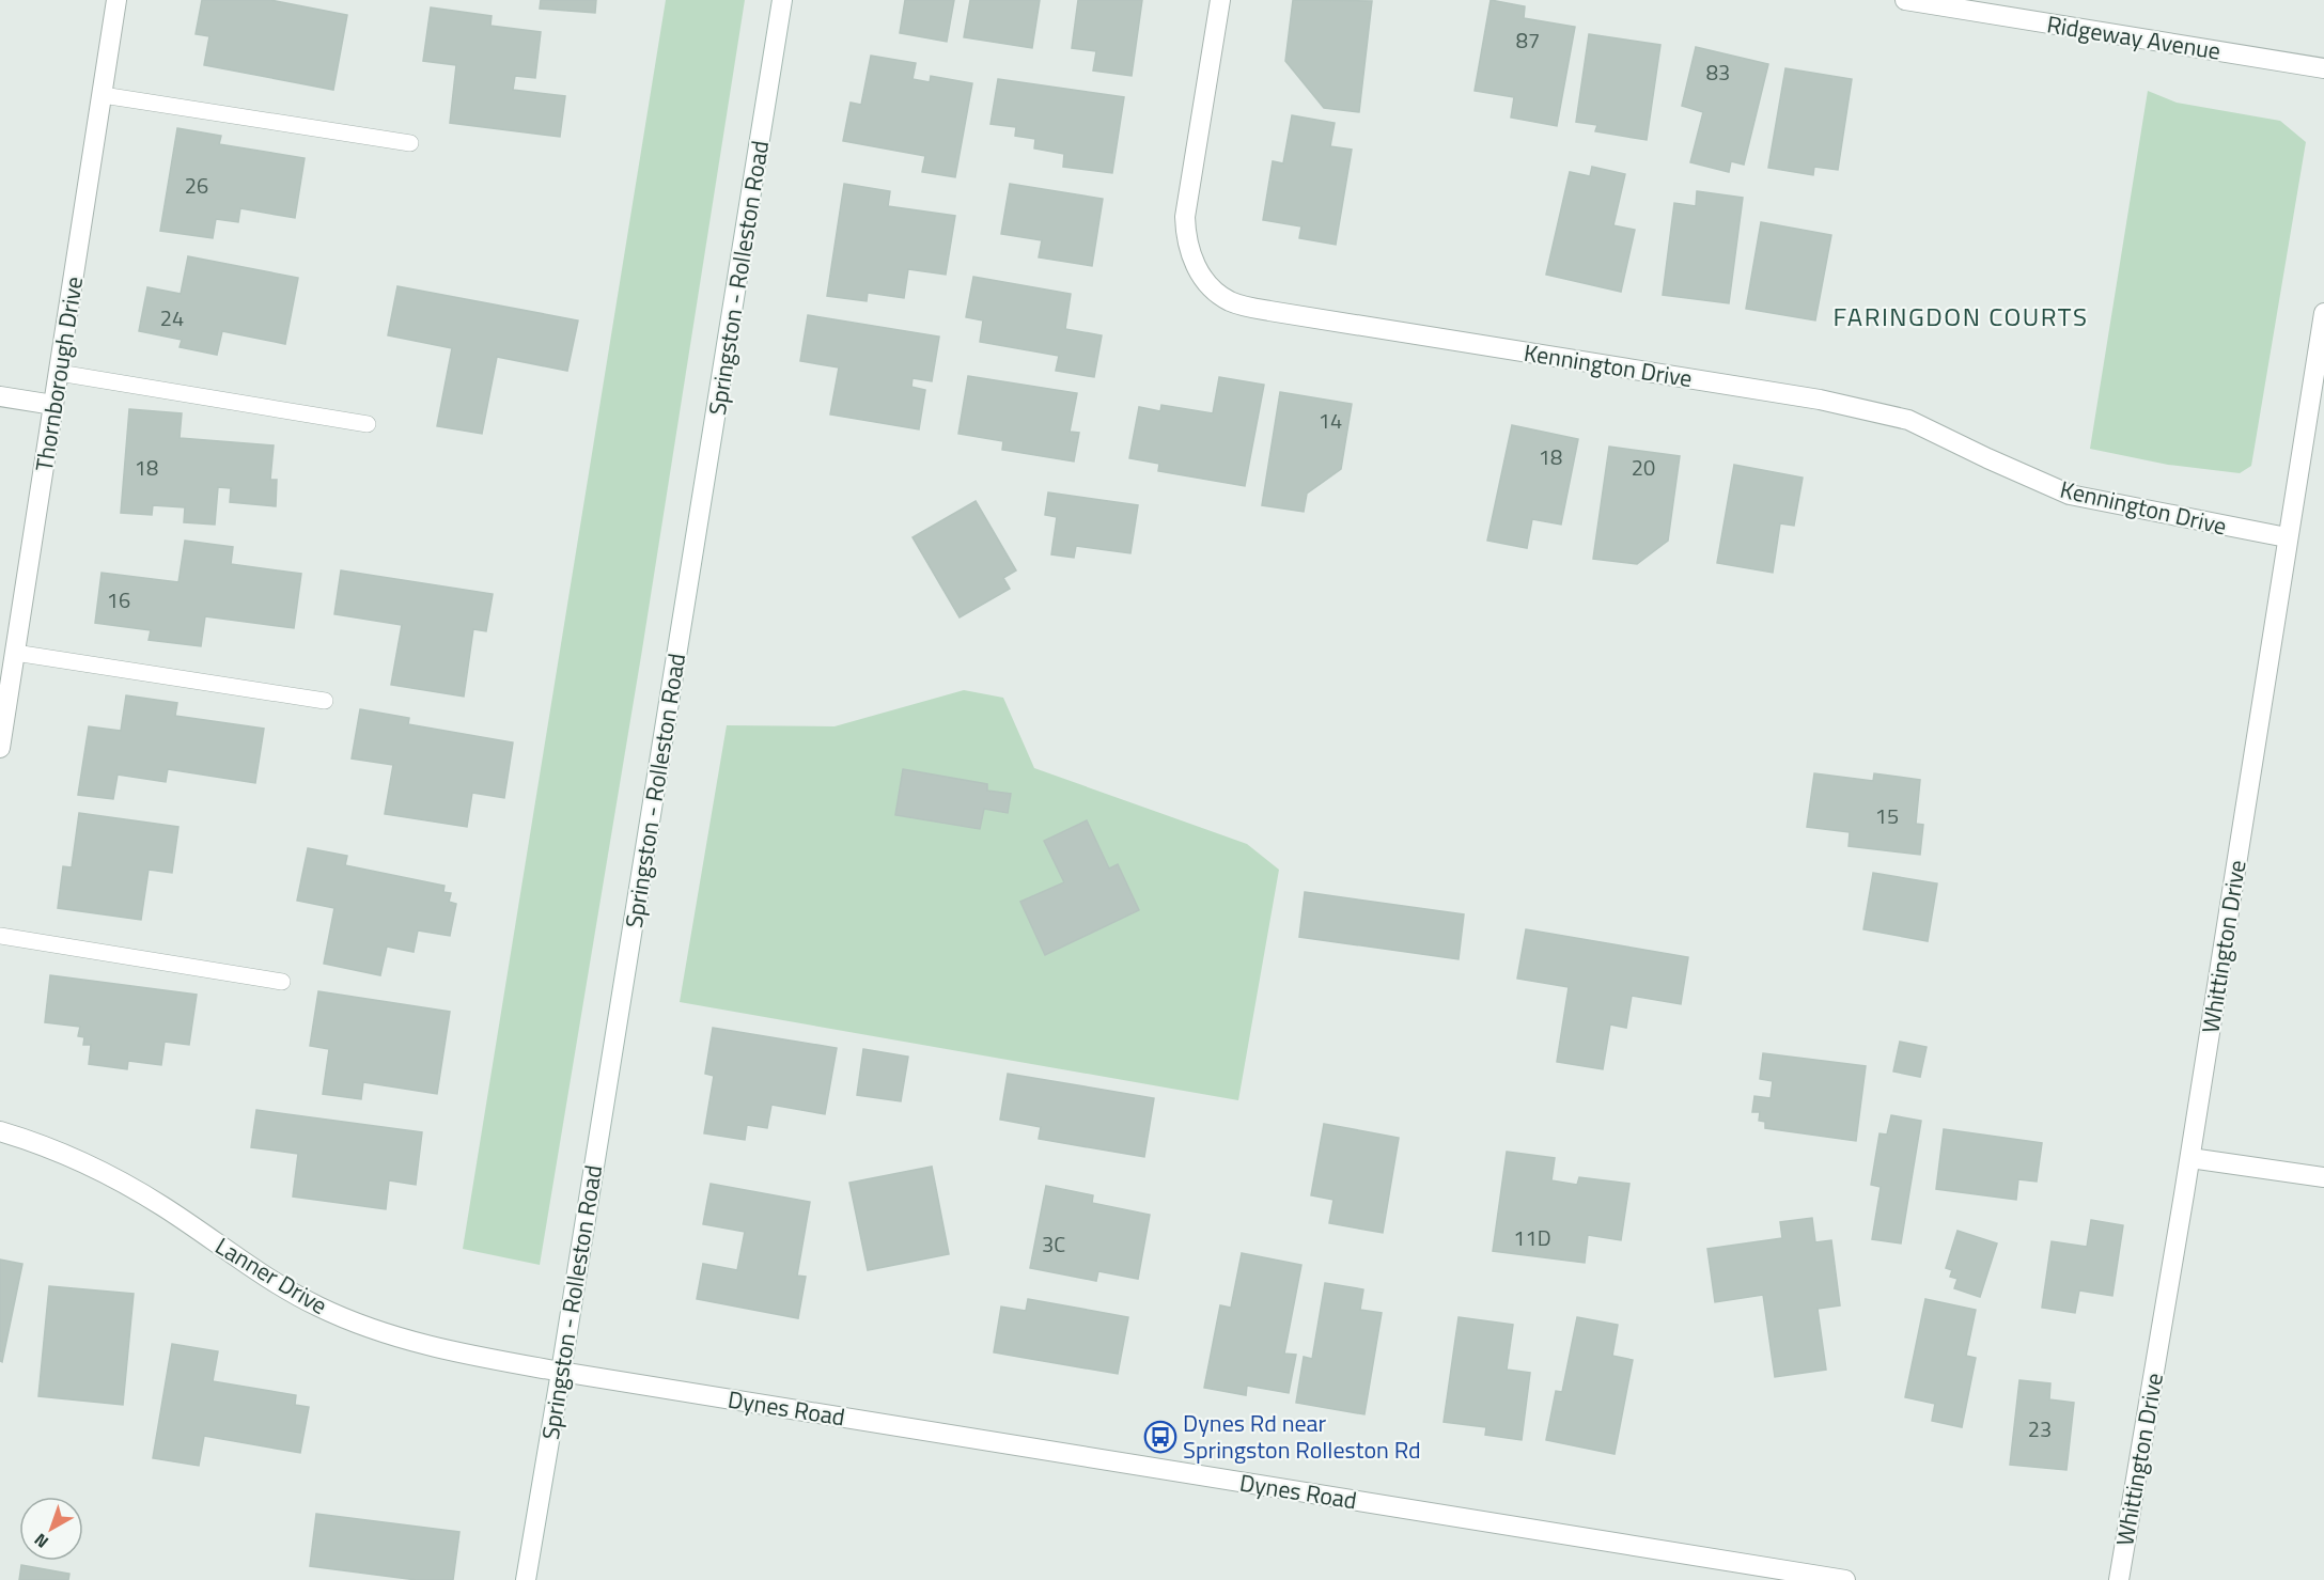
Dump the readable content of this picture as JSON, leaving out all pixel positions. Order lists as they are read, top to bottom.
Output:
{
  "streets": {
    "street": [
      "Ridgeway Avenue",
      "Springston - Rolleston Road",
      "Kennington Drive",
      "Thornborough Drive",
      "Whittington Drive",
      "Lanner Drive",
      "Dynes Road"
    ]
  },
  "crossings": [
    ["Springston - Rolleston Road", "Lanner Drive"],
    ["Springston - Rolleston Road", "Dynes Road"],
    ["Kennington Drive", "Whittington Drive"],
    ["Lanner Drive", "Dynes Road"]
  ],
  "districts": ["FARINGDON COURTS"],
  "places": {
    "bus stop": ["Dynes Rd near Springston Rolleston Rd"]
  },
  "house_numbers": [
    "87",
    "83",
    "26",
    "24",
    "14",
    "18",
    "18",
    "20",
    "16",
    "15",
    "11D",
    "3C",
    "23"
  ],
  "north": "bottom left"
}
